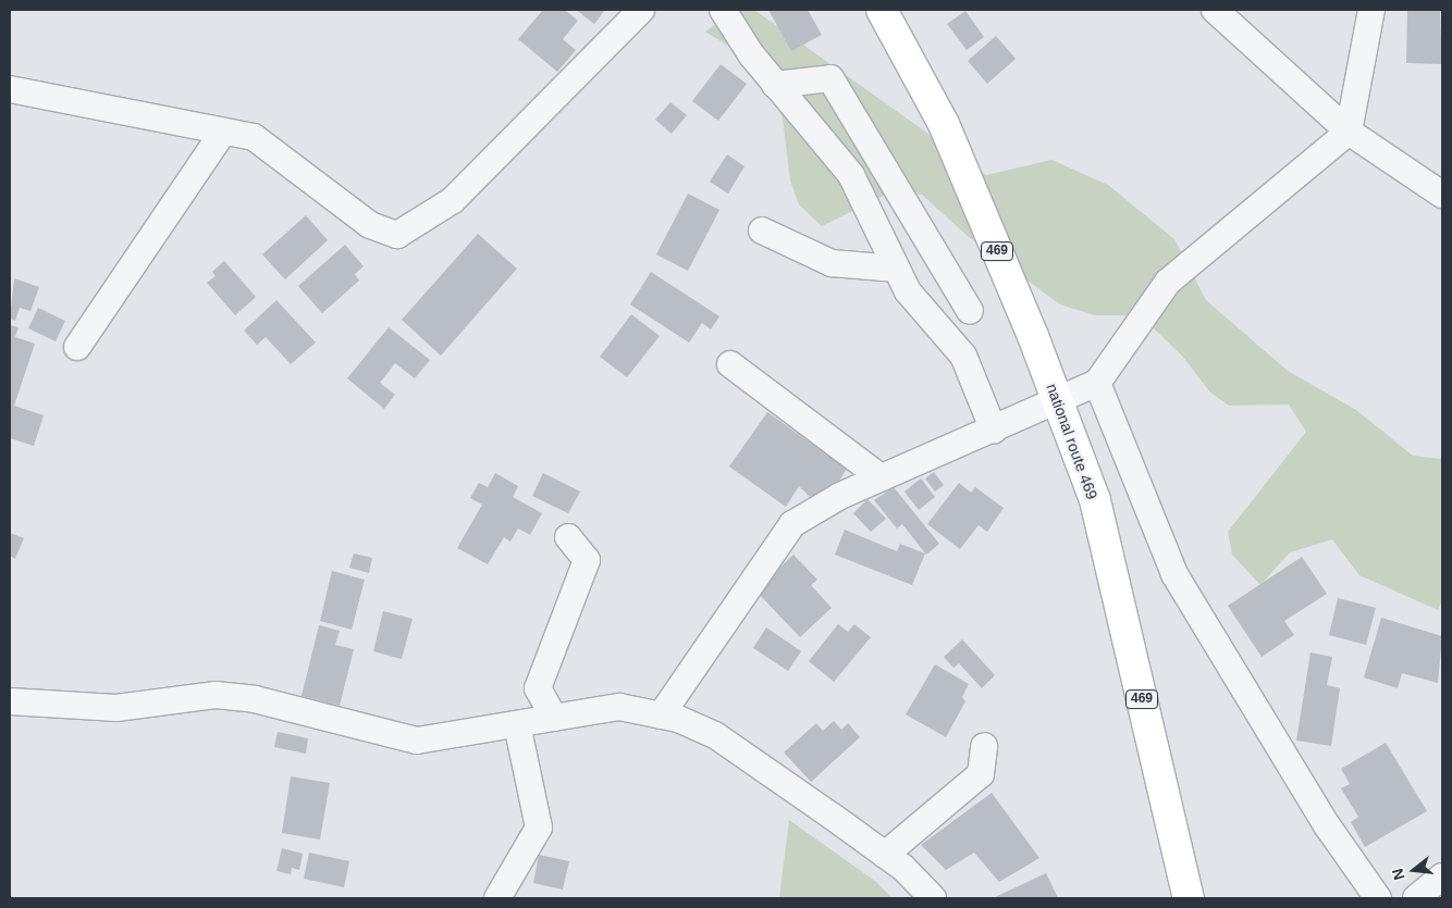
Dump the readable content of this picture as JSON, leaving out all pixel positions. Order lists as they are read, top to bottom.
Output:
{
  "streets": {
    "highway": ["469", "national route 469"]
  },
  "north": "left"
}
